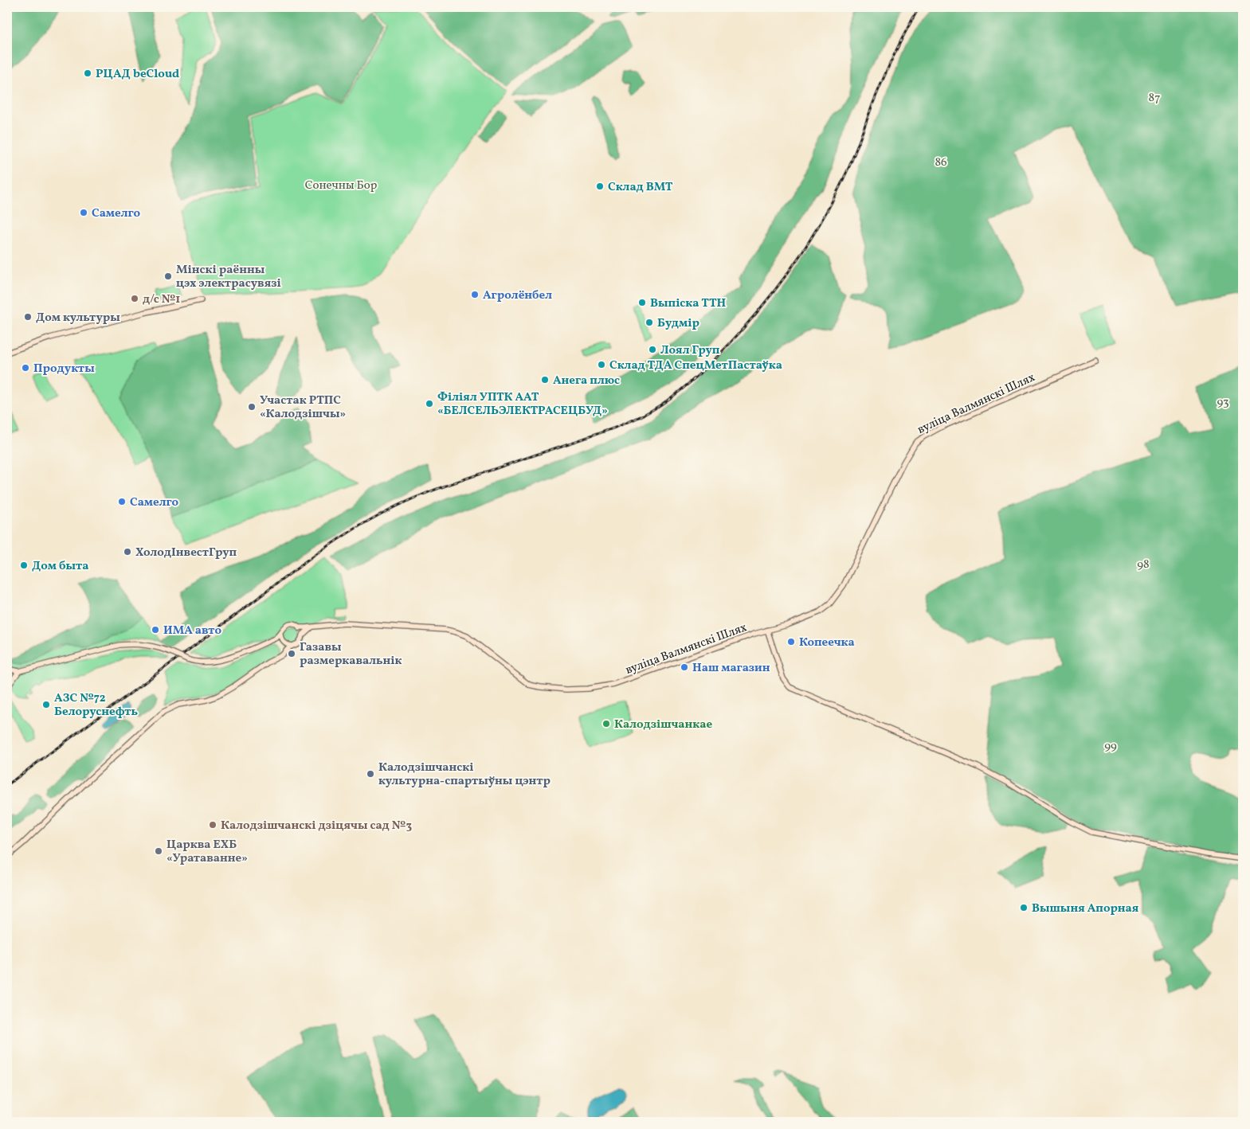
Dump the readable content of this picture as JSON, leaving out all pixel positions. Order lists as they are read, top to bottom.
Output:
{
  "streets": {
    "main road": ["вуліца Валмянскі Шлях"]
  },
  "parks": [
    "87",
    "86",
    "Сонечны Бор",
    "93",
    "98",
    "99"
  ],
  "places": [
    "РЦАД beCloud",
    "Склад BMT",
    "Самелго",
    "Мінскі раённы цэх электрасувязі",
    "Агролёнбел",
    "д/с №1",
    "Выпіска ТТН",
    "Дом культуры",
    "Будмір",
    "Лоял Груп",
    "Склад ТДА СпецМетПастаўка",
    "Продукты",
    "Анега плюс",
    "Філіял УПТК ААТ «БЕЛСЕЛЬЭЛЕКТРАСЕЦБУД»",
    "Участак РТПС «Калодзішчы»",
    "Cамелго",
    "ХолодІнвестГруп",
    "Дом быта",
    "ИМА авто",
    "Копеечка",
    "Газавы размеркавальнік",
    "Наш магазин",
    "АЗС №72 Белоруснефть",
    "Калодзішчанкае",
    "Калодзішчанскі культурна-спартыўны цэнтр",
    "Калодзішчанскі дзіцячы сад №3",
    "Царква ЕХБ «Уратаванне»",
    "Вышыня Апорная"
  ]
}
